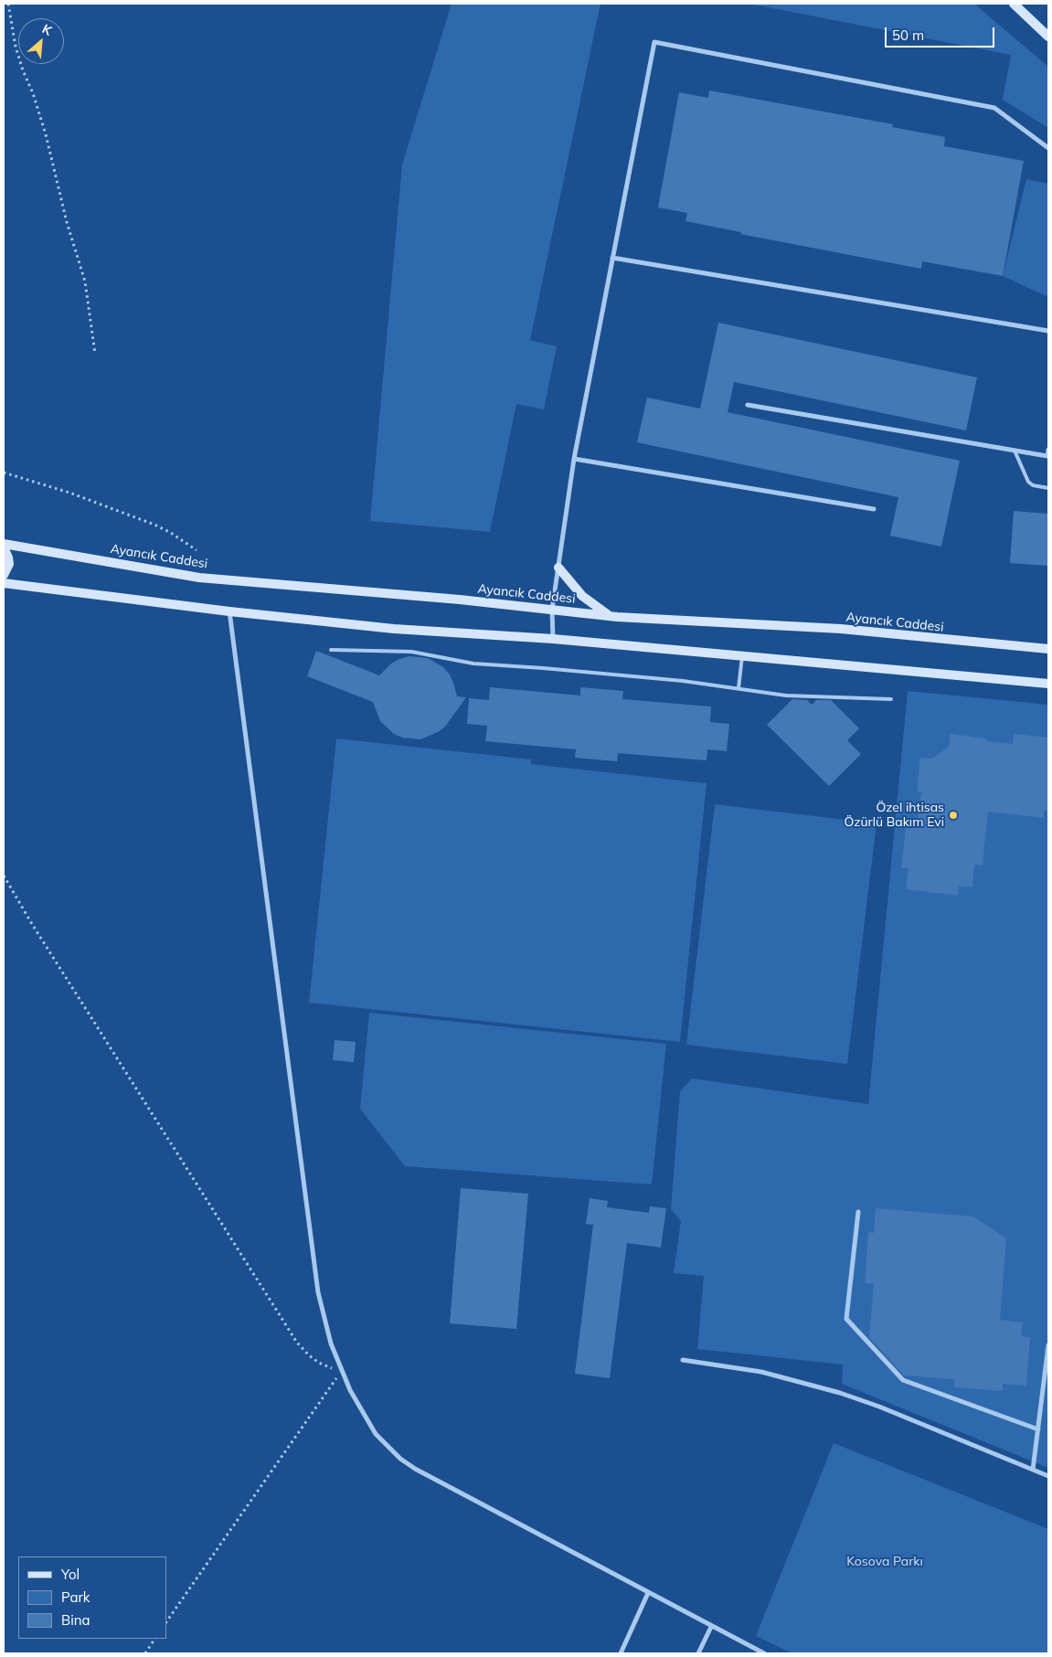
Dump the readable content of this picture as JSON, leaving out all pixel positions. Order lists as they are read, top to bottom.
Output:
{
  "streets": {
    "street": ["Ayancık Caddesi"]
  },
  "parks": ["Kosova Parkı"],
  "places": ["Özel ihtisas Özürlü Bakım Evi"],
  "legend": ["Yol", "Park", "Bina"],
  "scale_bar": "50 m",
  "north": "top right"
}
